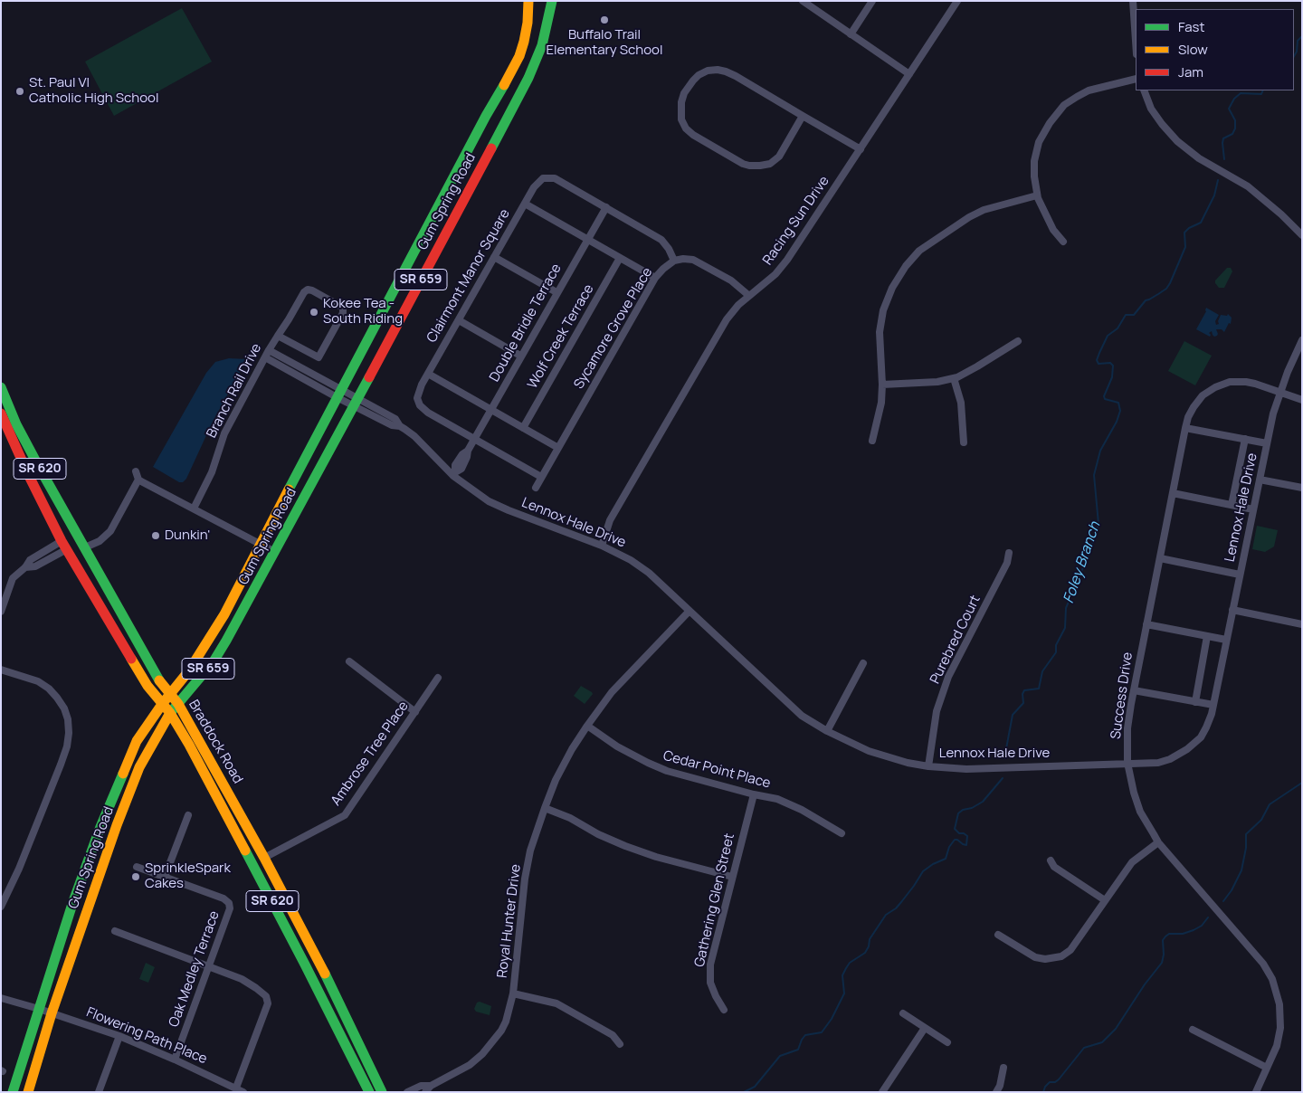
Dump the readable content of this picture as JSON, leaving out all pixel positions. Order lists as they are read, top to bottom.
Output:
{
  "streets": {
    "main road": [
      "Gum Spring Road",
      "SR 659",
      "SR 620",
      "Braddock Road"
    ],
    "street": [
      "Racing Sun Drive",
      "Clairmont Manor Square",
      "Double Bridle Terrace",
      "Sycamore Grove Place",
      "Wolf Creek Terrace",
      "Branch Rail Drive",
      "Lennox Hale Drive",
      "Purebred Court",
      "Success Drive",
      "Ambrose Tree Place",
      "Cedar Point Place",
      "Gathering Glen Street",
      "Royal Hunter Drive",
      "Oak Medley Terrace",
      "Flowering Path Place"
    ]
  },
  "crossings": [
    ["Gum Spring Road", "Lennox Hale Drive"],
    ["Gum Spring Road", "Braddock Road"],
    ["Gum Spring Road", "Flowering Path Place"],
    ["Racing Sun Drive", "Lennox Hale Drive"],
    ["Clairmont Manor Square", "Double Bridle Terrace"],
    ["Clairmont Manor Square", "Sycamore Grove Place"],
    ["Double Bridle Terrace", "Lennox Hale Drive"],
    ["Branch Rail Drive", "Lennox Hale Drive"],
    ["Lennox Hale Drive", "Purebred Court"],
    ["Lennox Hale Drive", "Success Drive"],
    ["Lennox Hale Drive", "Royal Hunter Drive"],
    ["Braddock Road", "Ambrose Tree Place"],
    ["Cedar Point Place", "Gathering Glen Street"],
    ["Cedar Point Place", "Royal Hunter Drive"],
    ["Oak Medley Terrace", "Flowering Path Place"]
  ],
  "water": ["Foley Branch"],
  "places": [
    "Buffalo Trail Elementary School",
    "St. Paul VI Catholic High School",
    "Kokee Tea - South Riding",
    "Dunkin'",
    "SprinkleSpark Cakes"
  ],
  "legend": ["Fast", "Slow", "Jam"]
}
